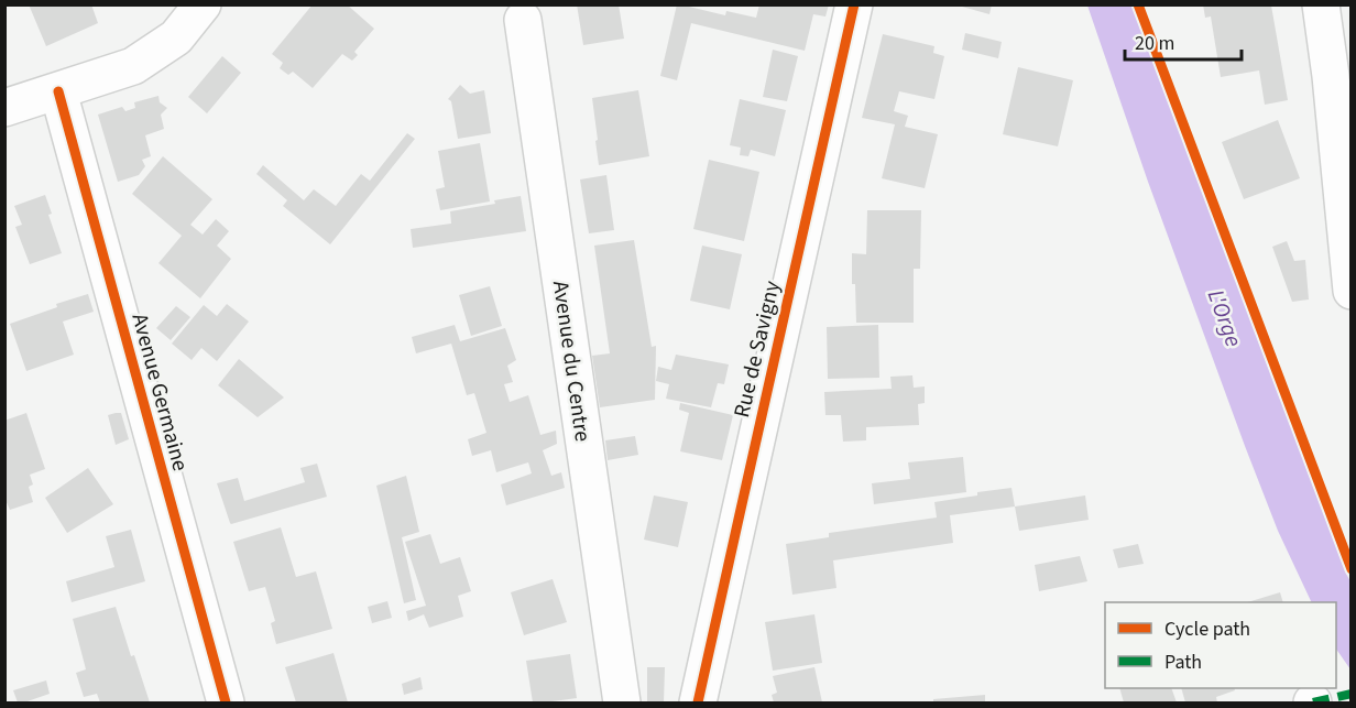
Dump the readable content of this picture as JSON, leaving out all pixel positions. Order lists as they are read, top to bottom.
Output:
{
  "streets": {
    "street": ["Rue de Savigny", "Avenue du Centre", "Avenue Germaine"]
  },
  "water": ["L'Orge"],
  "legend": ["Cycle path", "Path"],
  "scale_bar": "20 m"
}
